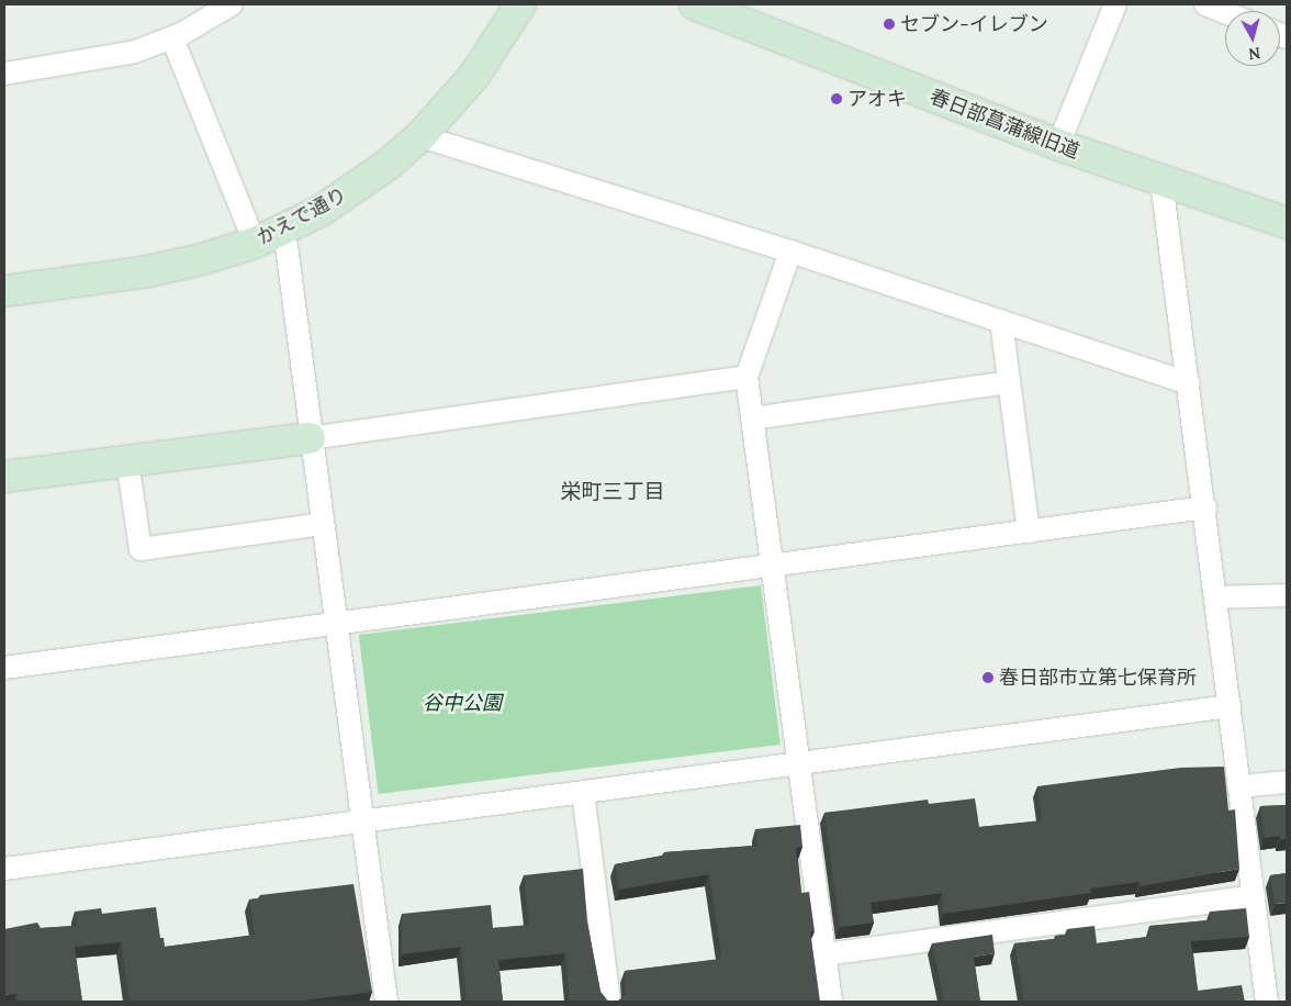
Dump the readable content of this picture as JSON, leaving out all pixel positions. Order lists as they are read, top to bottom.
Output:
{
  "streets": {
    "street": ["春日部菖蒲線旧道", "かえで通り"]
  },
  "districts": ["栄町三丁目"],
  "parks": ["谷中公園"],
  "places": ["セブン-イレブン", "アオキ", "春日部市立第七保育所"],
  "north": "bottom"
}
